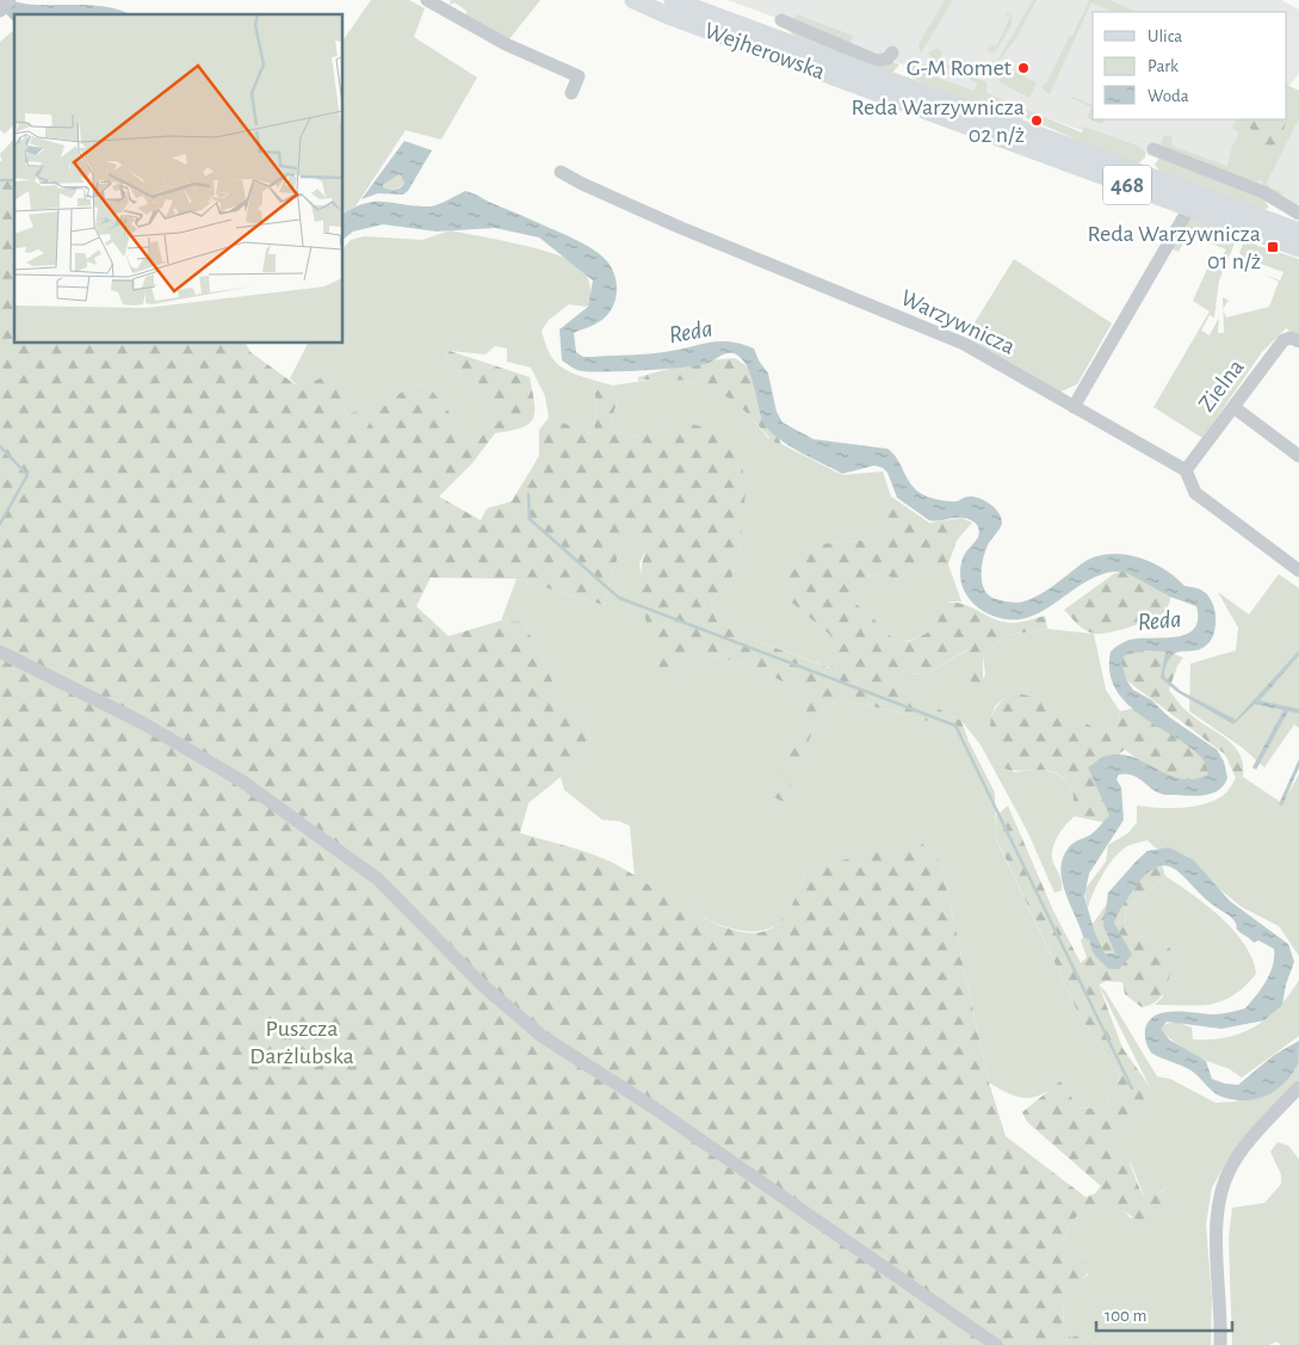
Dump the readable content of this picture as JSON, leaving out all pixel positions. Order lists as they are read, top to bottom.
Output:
{
  "streets": {
    "main road": ["Wejherowska", "468"],
    "street": ["Warzywnicza", "Zielna"]
  },
  "crossings": [
    ["Warzywnicza", "Zielna"]
  ],
  "water": ["Reda"],
  "parks": ["Puszcza Darżlubska"],
  "places": {
    "other": ["G-M Romet", "Reda Warzywnicza 02 n/ż"],
    "transit": ["Reda Warzywnicza 01 n/ż"]
  },
  "legend": ["Ulica", "Park", "Woda"],
  "scale_bar": "100 m"
}
